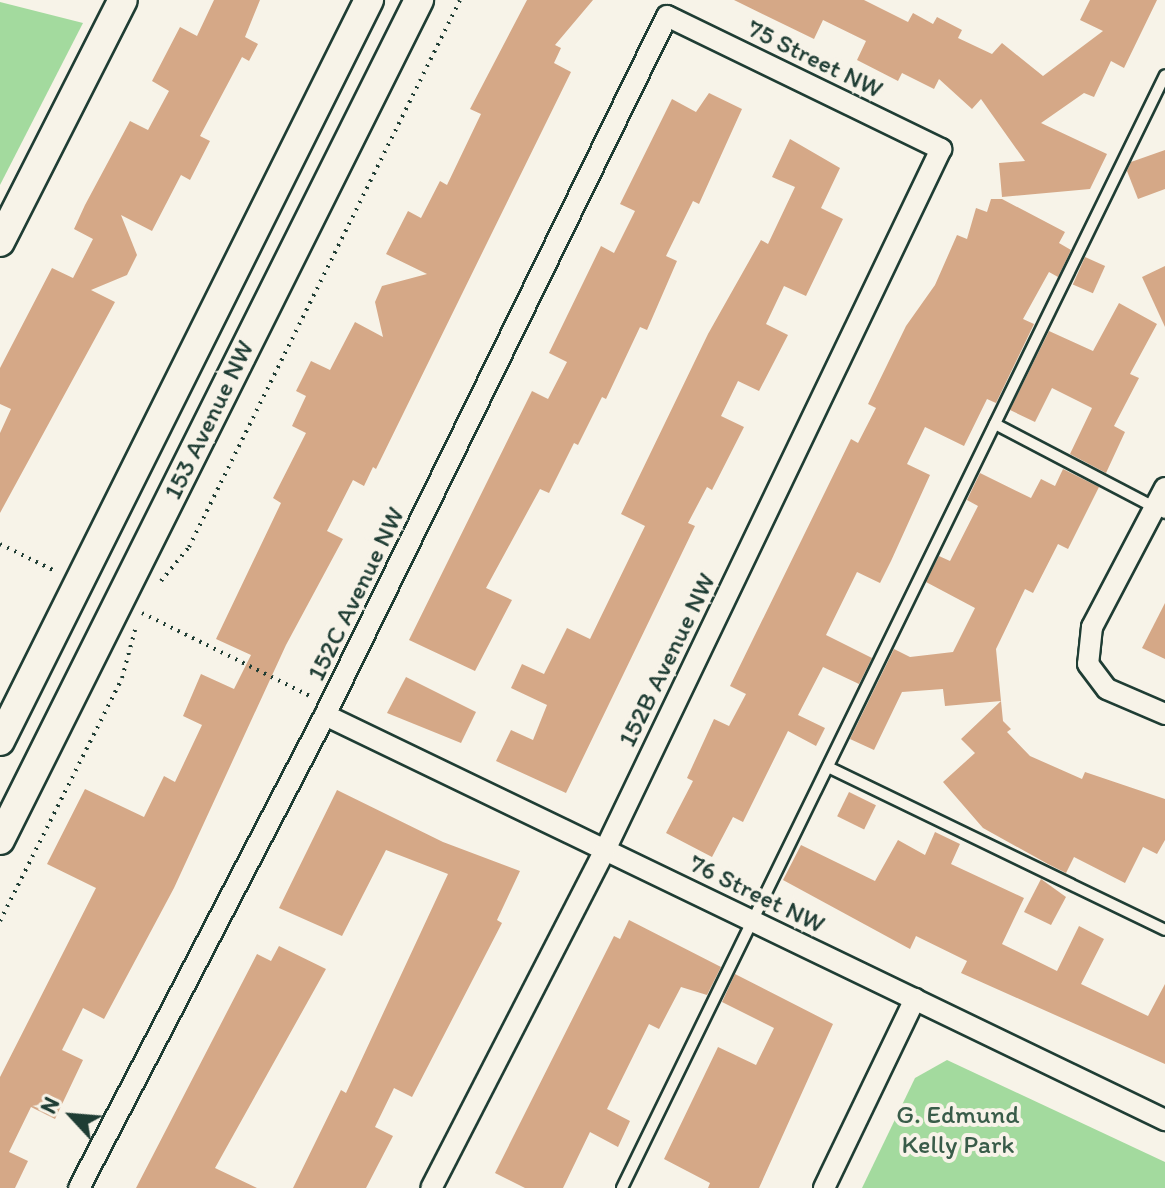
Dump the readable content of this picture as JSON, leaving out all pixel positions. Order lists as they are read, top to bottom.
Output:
{
  "streets": {
    "main road": ["153 Avenue NW"],
    "street": [
      "75 Street NW",
      "152C Avenue NW",
      "152B Avenue NW",
      "76 Street NW"
    ]
  },
  "crossings": [
    ["75 Street NW", "152C Avenue NW"],
    ["75 Street NW", "152B Avenue NW"],
    ["152C Avenue NW", "76 Street NW"],
    ["152B Avenue NW", "76 Street NW"]
  ],
  "parks": ["G. Edmund Kelly Park"],
  "north": "top left"
}
